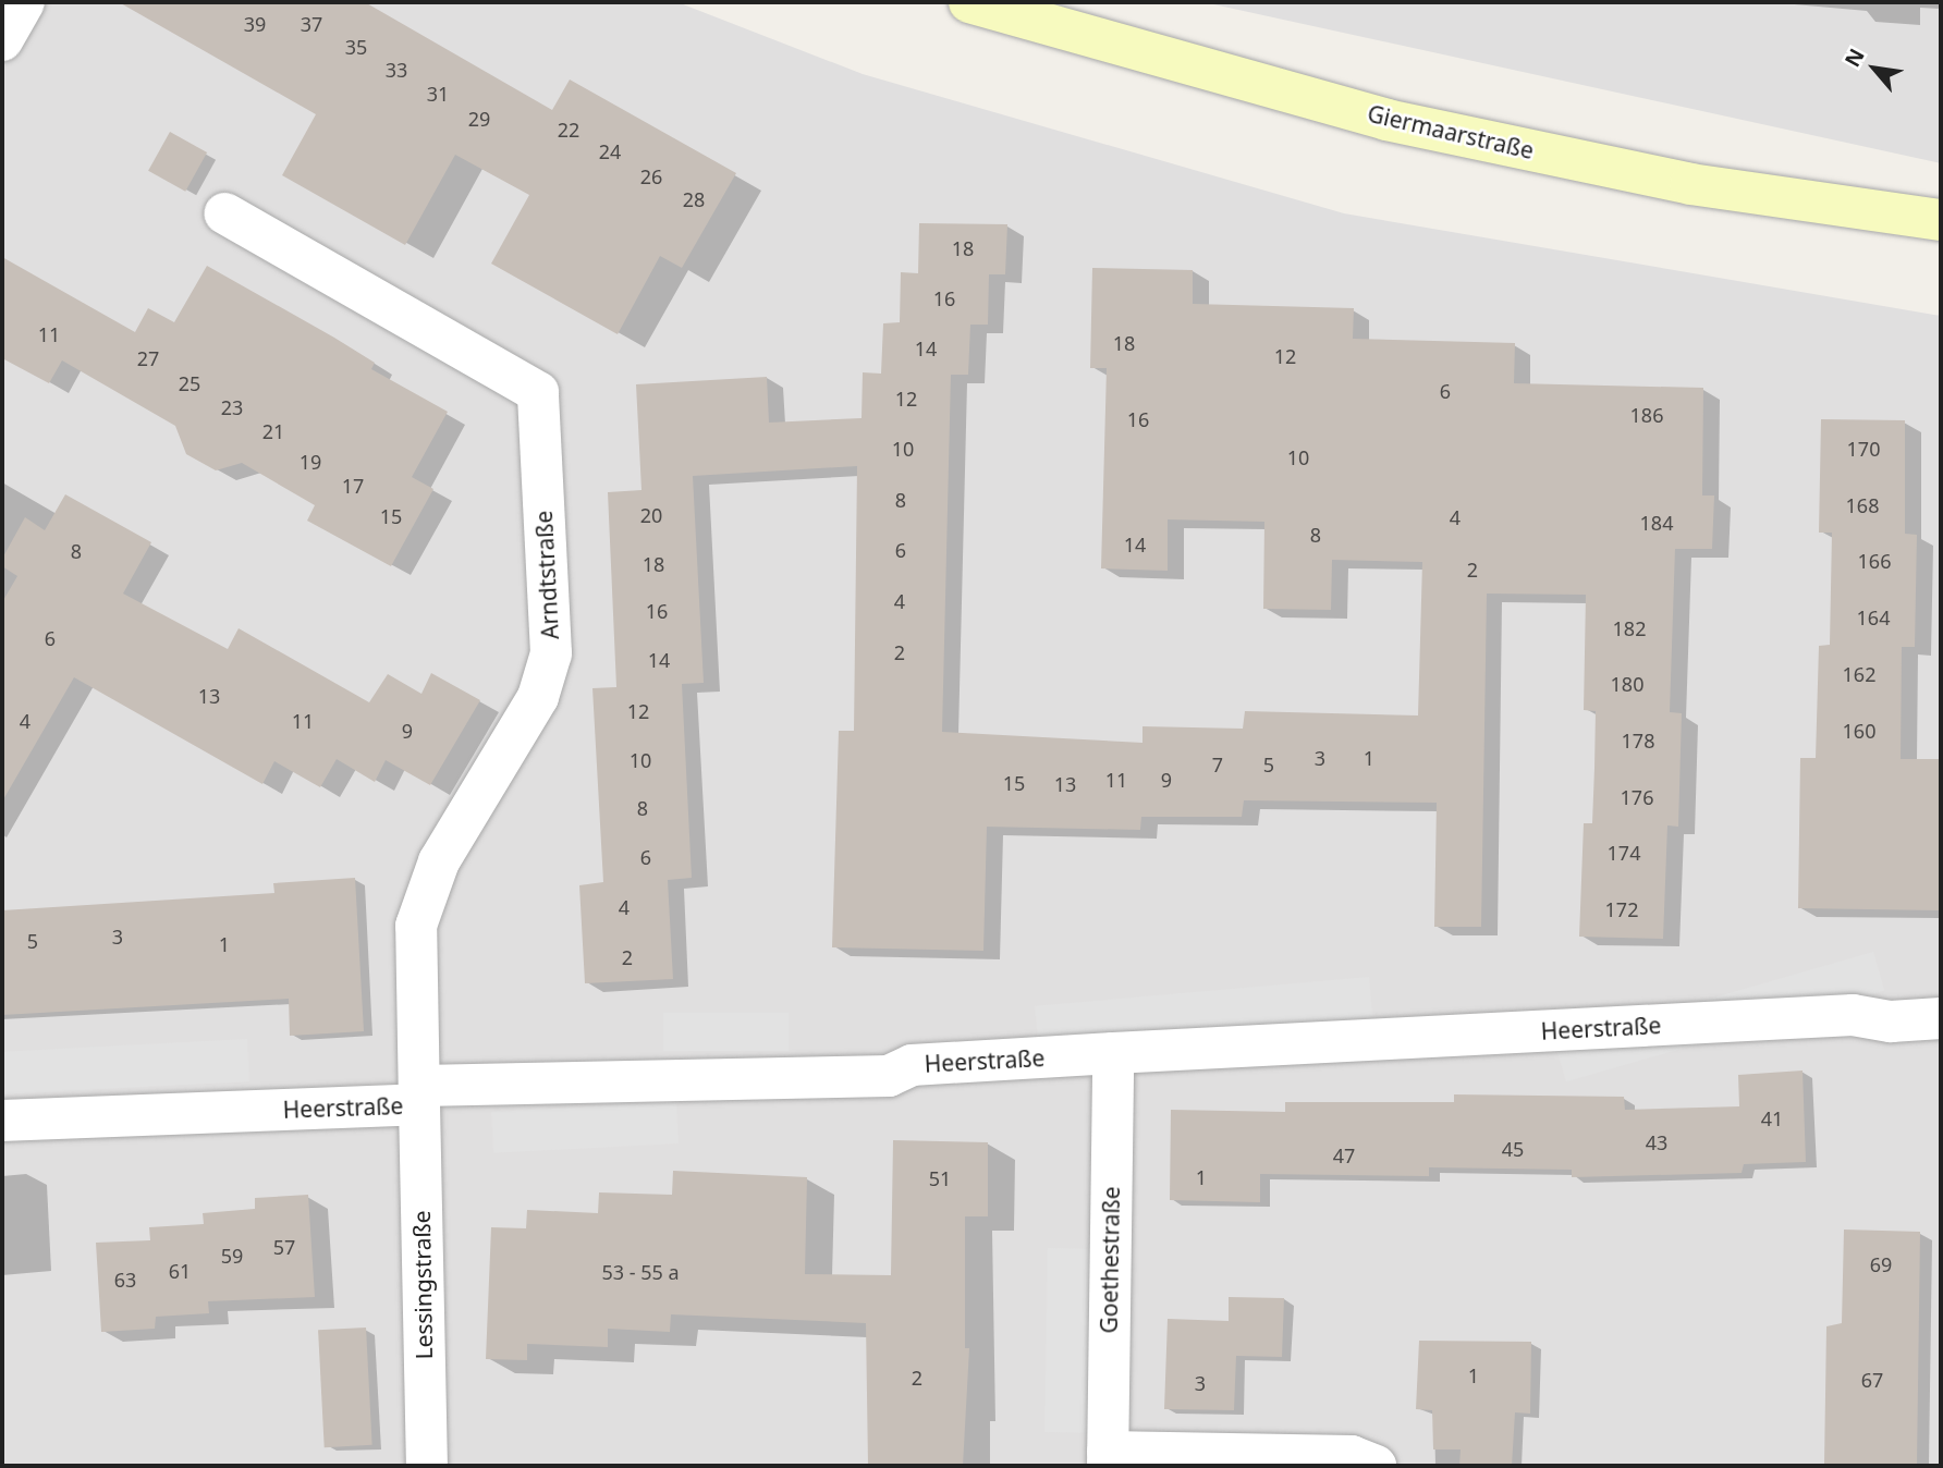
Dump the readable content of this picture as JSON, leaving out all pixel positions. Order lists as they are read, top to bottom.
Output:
{
  "streets": {
    "main road": ["Giermaarstraße"],
    "street": [
      "Arndtstraße",
      "Heerstraße",
      "Goethestraße",
      "Lessingstraße"
    ]
  },
  "crossings": [
    ["Arndtstraße", "Heerstraße"],
    ["Arndtstraße", "Lessingstraße"],
    ["Heerstraße", "Goethestraße"],
    ["Heerstraße", "Lessingstraße"]
  ],
  "house_numbers": [
    "39",
    "37",
    "35",
    "33",
    "31",
    "29",
    "22",
    "24",
    "26",
    "28",
    "18",
    "16",
    "11",
    "18",
    "14",
    "12",
    "27",
    "25",
    "6",
    "12",
    "23",
    "186",
    "16",
    "21",
    "10",
    "170",
    "10",
    "19",
    "17",
    "8",
    "168",
    "20",
    "15",
    "4",
    "184",
    "8",
    "14",
    "6",
    "8",
    "166",
    "18",
    "2",
    "4",
    "16",
    "164",
    "182",
    "6",
    "2",
    "14",
    "162",
    "180",
    "13",
    "12",
    "4",
    "11",
    "9",
    "160",
    "178",
    "3",
    "1",
    "10",
    "7",
    "5",
    "11",
    "9",
    "15",
    "13",
    "176",
    "8",
    "174",
    "6",
    "4",
    "172",
    "3",
    "5",
    "1",
    "2",
    "41",
    "43",
    "45",
    "47",
    "1",
    "51",
    "57",
    "59",
    "69",
    "61",
    "53 - 55 a",
    "63",
    "1",
    "2",
    "67",
    "3"
  ],
  "north": "top left"
}
